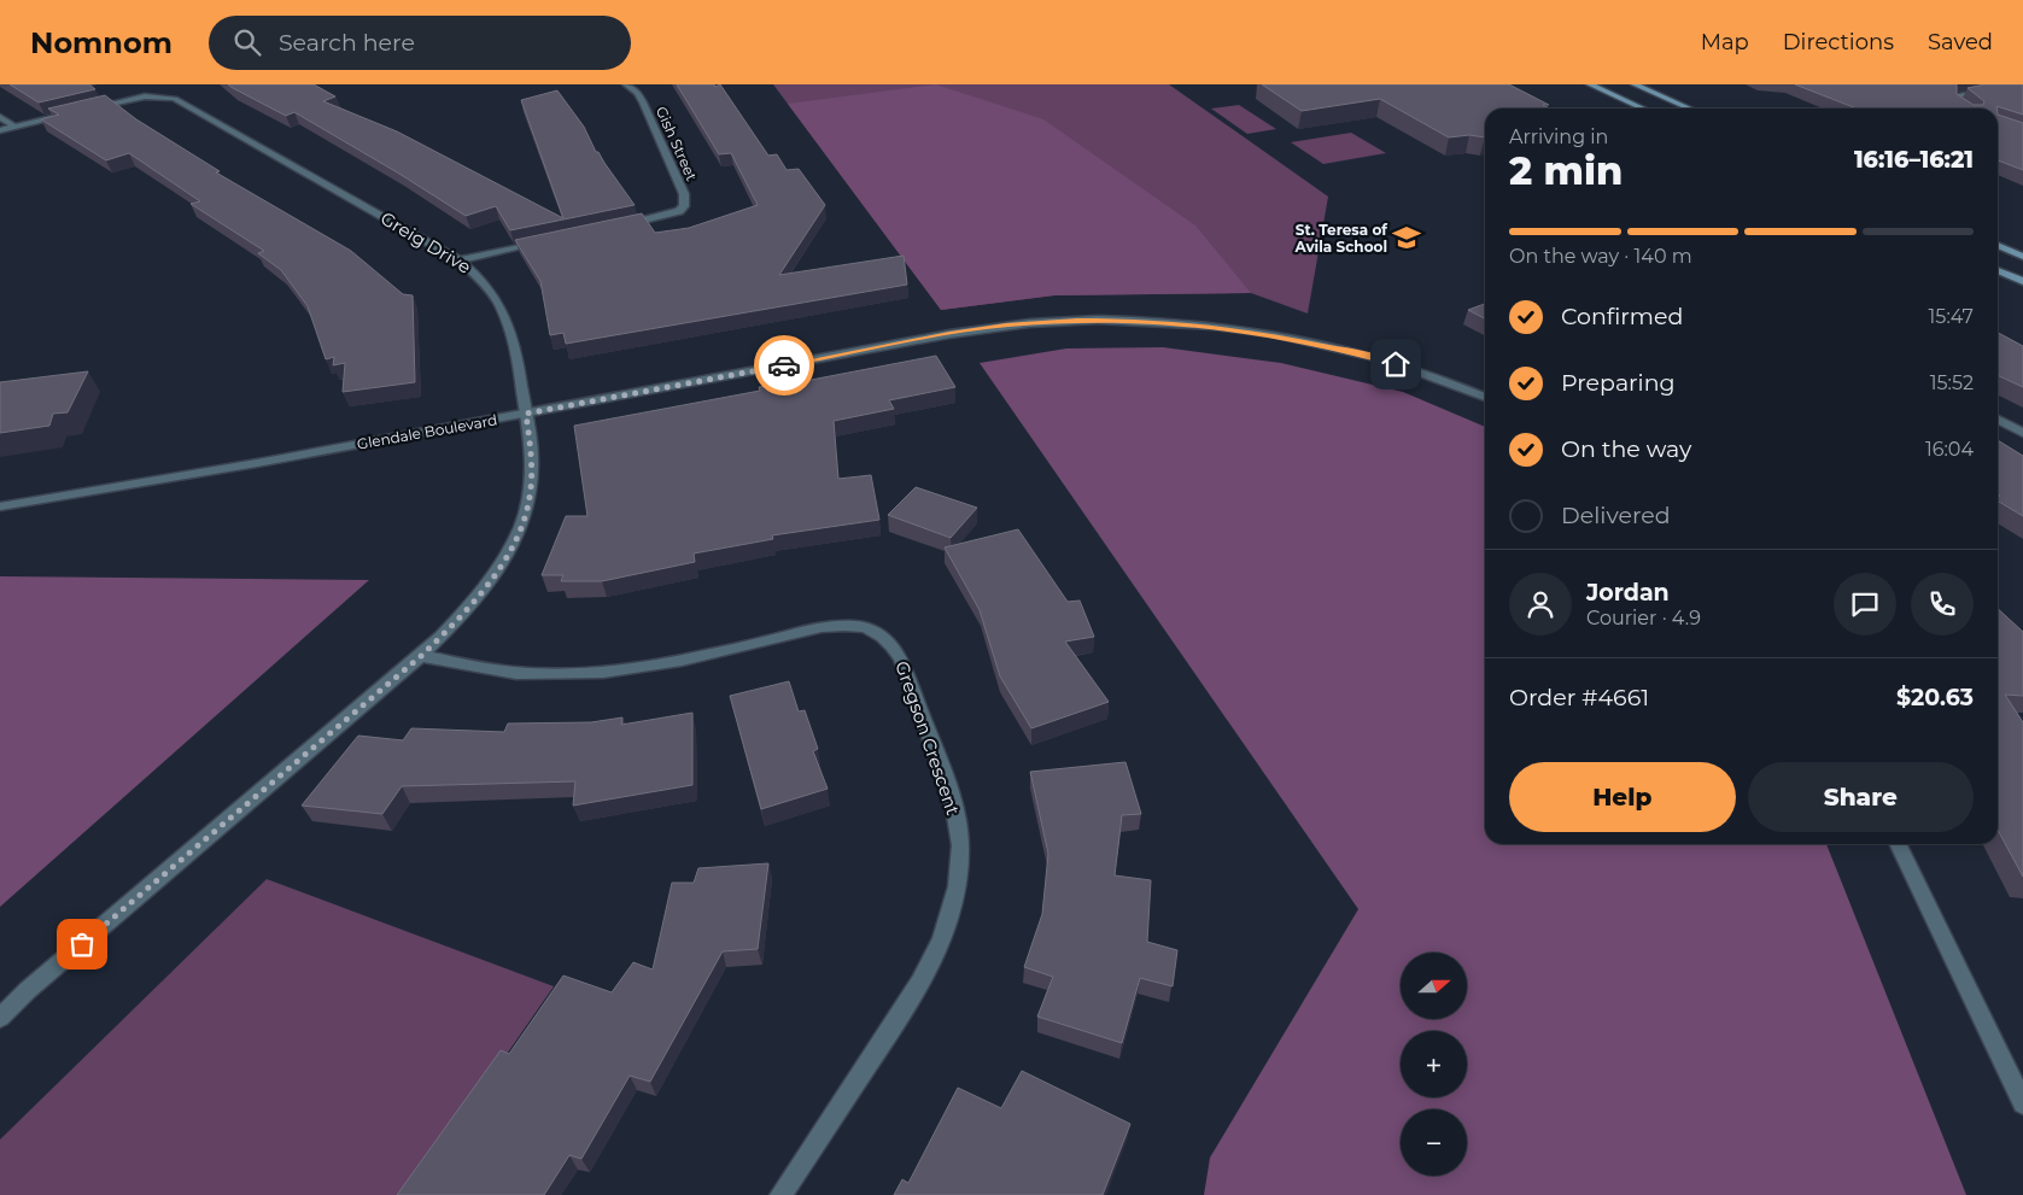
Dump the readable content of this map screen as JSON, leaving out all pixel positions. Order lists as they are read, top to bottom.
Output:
{
  "streets": {
    "street": [
      "Gish Street",
      "Greig Drive",
      "Glendale Boulevard",
      "Gregson Crescent"
    ]
  },
  "crossings": [
    ["Greig Drive", "Glendale Boulevard"],
    ["Greig Drive", "Gregson Crescent"]
  ],
  "places": {
    "school or university": ["St. Teresa of Avila School"]
  },
  "north": "right",
  "page": {
    "header": "Nomnom",
    "search": "Search here",
    "nav": ["Map", "Directions", "Saved"],
    "heading": ["2 min", "Arriving in", "16:16–16:21"],
    "panel": [
      "Jordan",
      "Courier · 4.9",
      "Order #4661",
      "$20.63"
    ],
    "bar": "On the way · 140 m",
    "list": [
      ["Confirmed", "15:47"],
      ["Preparing", "15:52"],
      ["On the way", "16:04"],
      "Delivered"
    ],
    "buttons": ["Help", "Share"],
    "map_buttons": ["+", "−"]
  }
}
